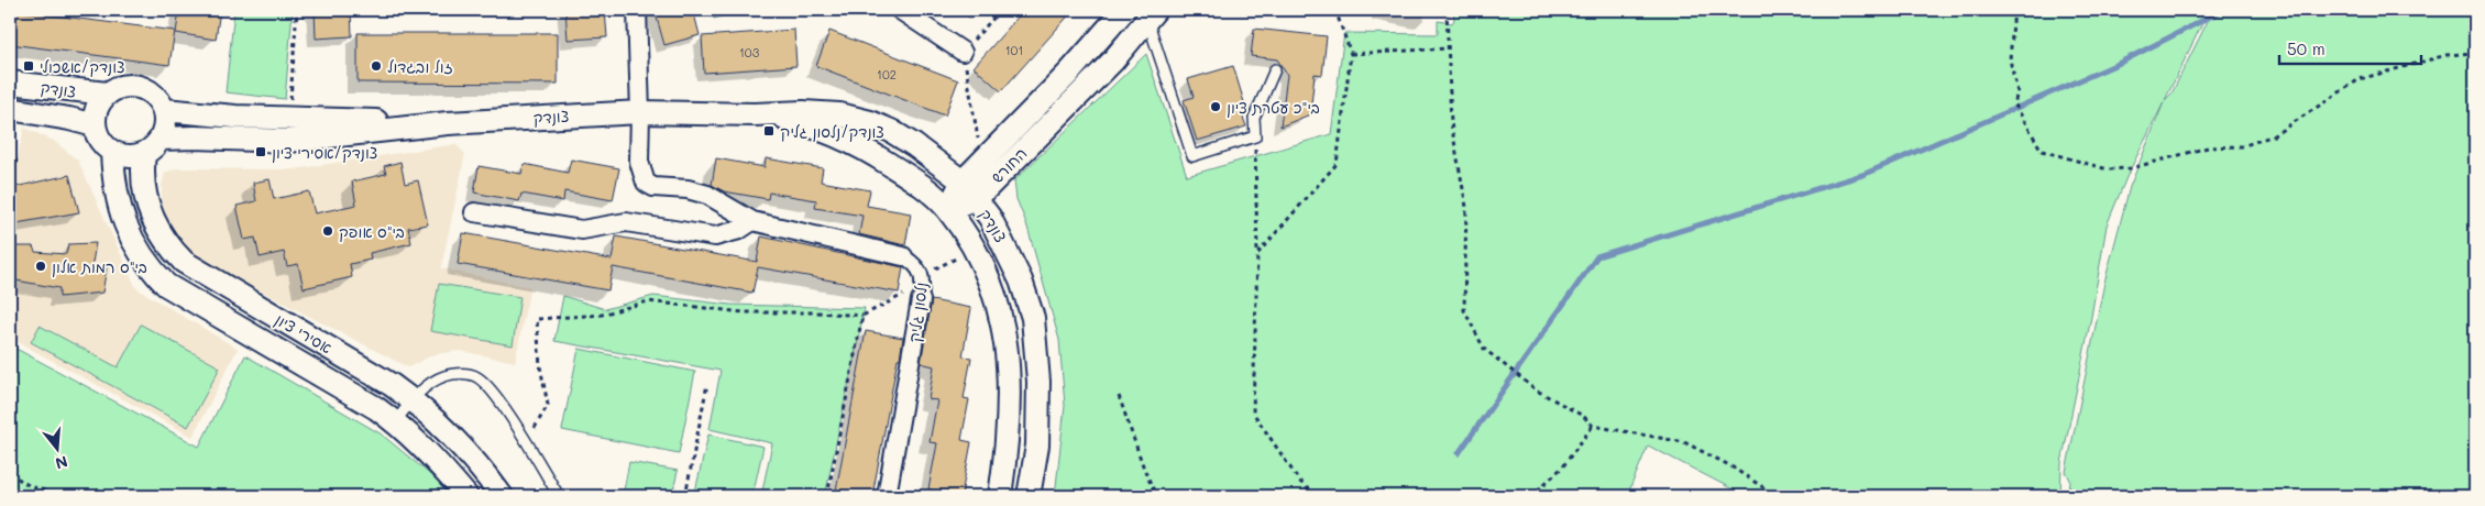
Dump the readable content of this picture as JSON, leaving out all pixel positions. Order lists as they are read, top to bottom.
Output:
{
  "streets": {
    "street": [
      "צונדק",
      "החורש",
      "נלסון גליק",
      "אסירי ציון"
    ]
  },
  "crossings": [
    ["צונדק", "החורש"],
    ["צונדק", "נלסון גליק"],
    ["צונדק", "אסירי ציון"]
  ],
  "places": {
    "transit": ["צונדק/אשכולי", "צונדק/נלסון גליק", "צונדק/אסירי ציון"],
    "other": [
      "זול ובגדול",
      "בי\"כ עטרת ציון",
      "בי\"ס אופק",
      "בי\"ס רמות אלון"
    ]
  },
  "house_numbers": ["101", "103", "102"],
  "scale_bar": "50 m",
  "north": "bottom"
}
